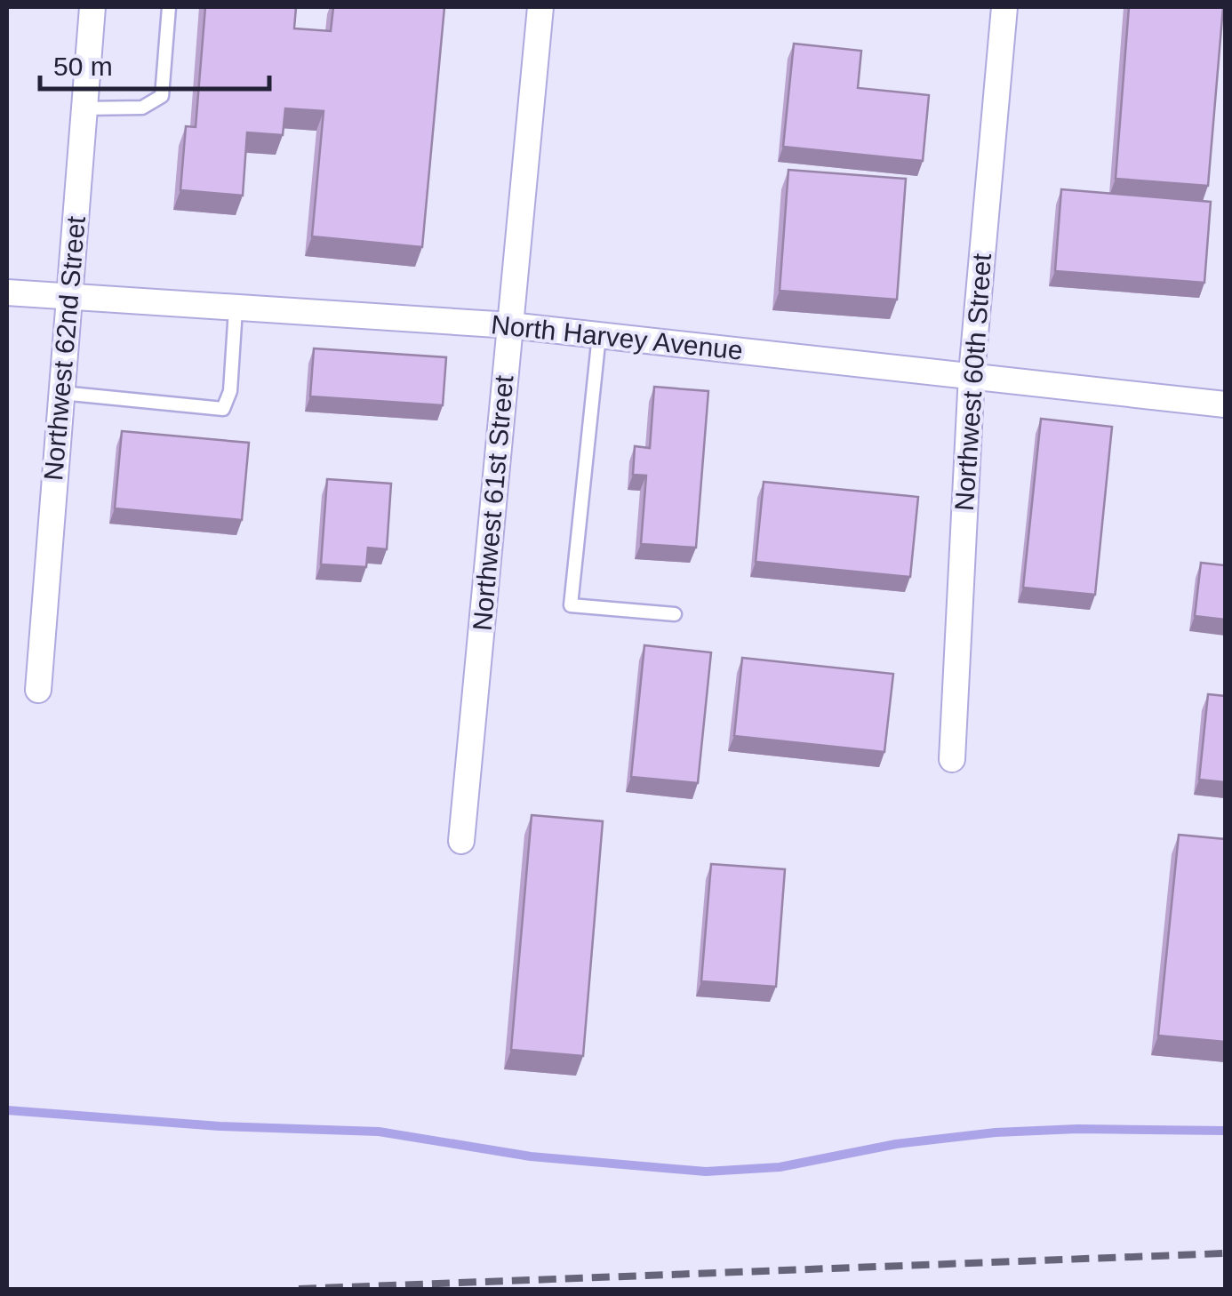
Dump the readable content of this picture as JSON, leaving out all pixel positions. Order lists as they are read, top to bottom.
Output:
{
  "streets": {
    "street": [
      "North Harvey Avenue",
      "Northwest 62nd Street",
      "Northwest 60th Street",
      "Northwest 61st Street"
    ]
  },
  "crossings": [
    ["North Harvey Avenue", "Northwest 62nd Street"],
    ["North Harvey Avenue", "Northwest 60th Street"],
    ["North Harvey Avenue", "Northwest 61st Street"]
  ],
  "scale_bar": "50 m"
}
